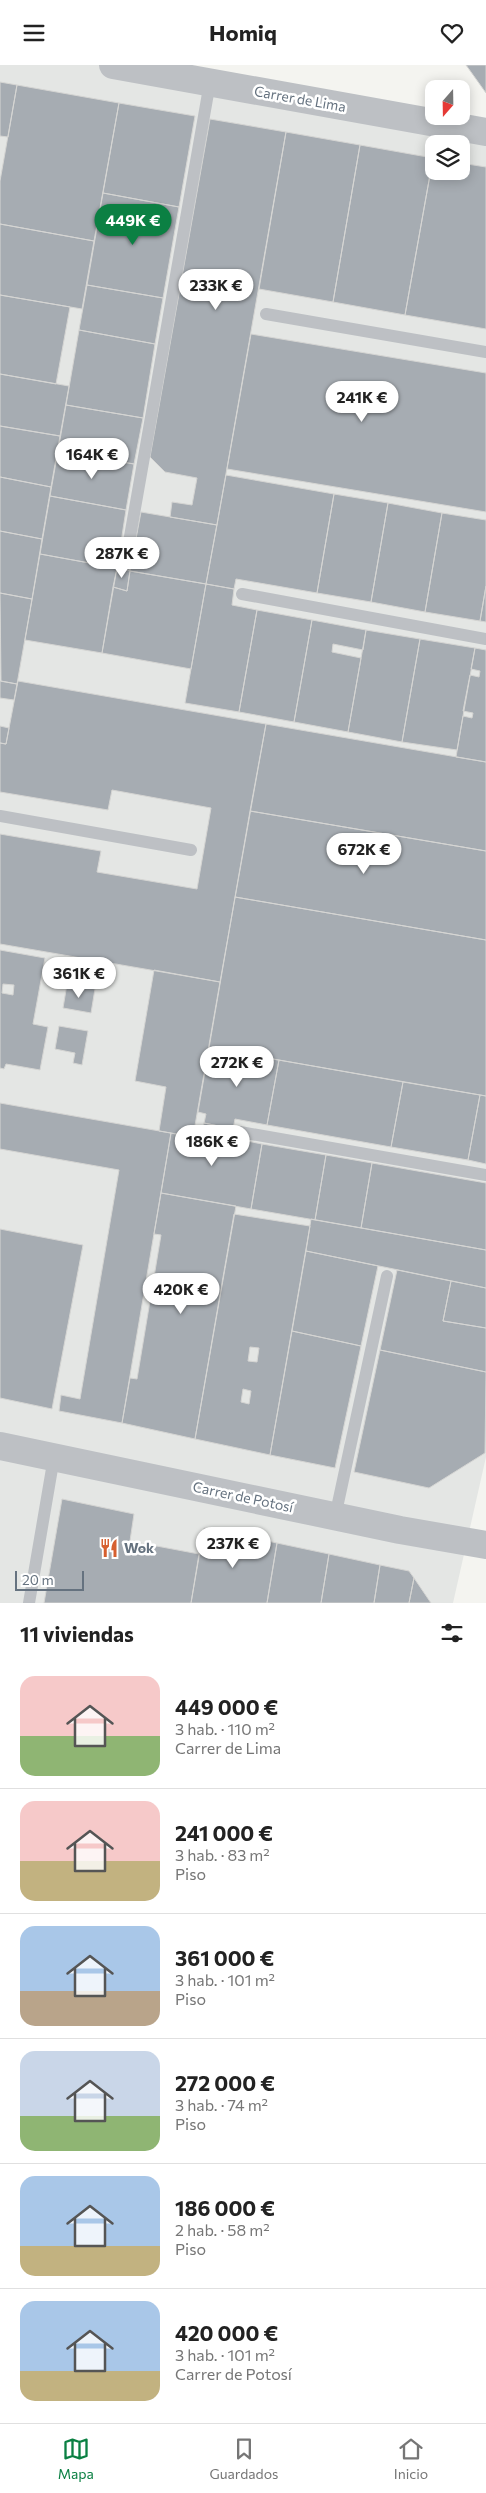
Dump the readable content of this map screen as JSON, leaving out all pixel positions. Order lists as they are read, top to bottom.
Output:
{
  "streets": {
    "street": ["Carrer de Lima", "Carrer de Potosí"]
  },
  "places": {
    "restaurant": ["Wok"]
  },
  "scale_bar": "20 m",
  "north": "bottom",
  "page": {
    "header": "Homiq",
    "price": [
      "449K €",
      "233K €",
      "241K €",
      "164K €",
      "287K €",
      "672K €",
      "361K €",
      "272K €",
      "186K €",
      "420K €",
      "237K €"
    ],
    "scale": "20 m",
    "heading": "11 viviendas",
    "list": [
      {
        "name": "449 000 €",
        "note": "3 hab. · 110 m² · Carrer de Lima"
      },
      {
        "name": "241 000 €",
        "note": "3 hab. · 83 m² · Piso"
      },
      {
        "name": "361 000 €",
        "note": "3 hab. · 101 m² · Piso"
      },
      {
        "name": "272 000 €",
        "note": "3 hab. · 74 m² · Piso"
      },
      {
        "name": "186 000 €",
        "note": "2 hab. · 58 m² · Piso"
      },
      {
        "name": "420 000 €",
        "note": "3 hab. · 101 m² · Carrer de Potosí"
      }
    ],
    "tabs": ["Mapa", "Guardados", "Inicio"]
  }
}
